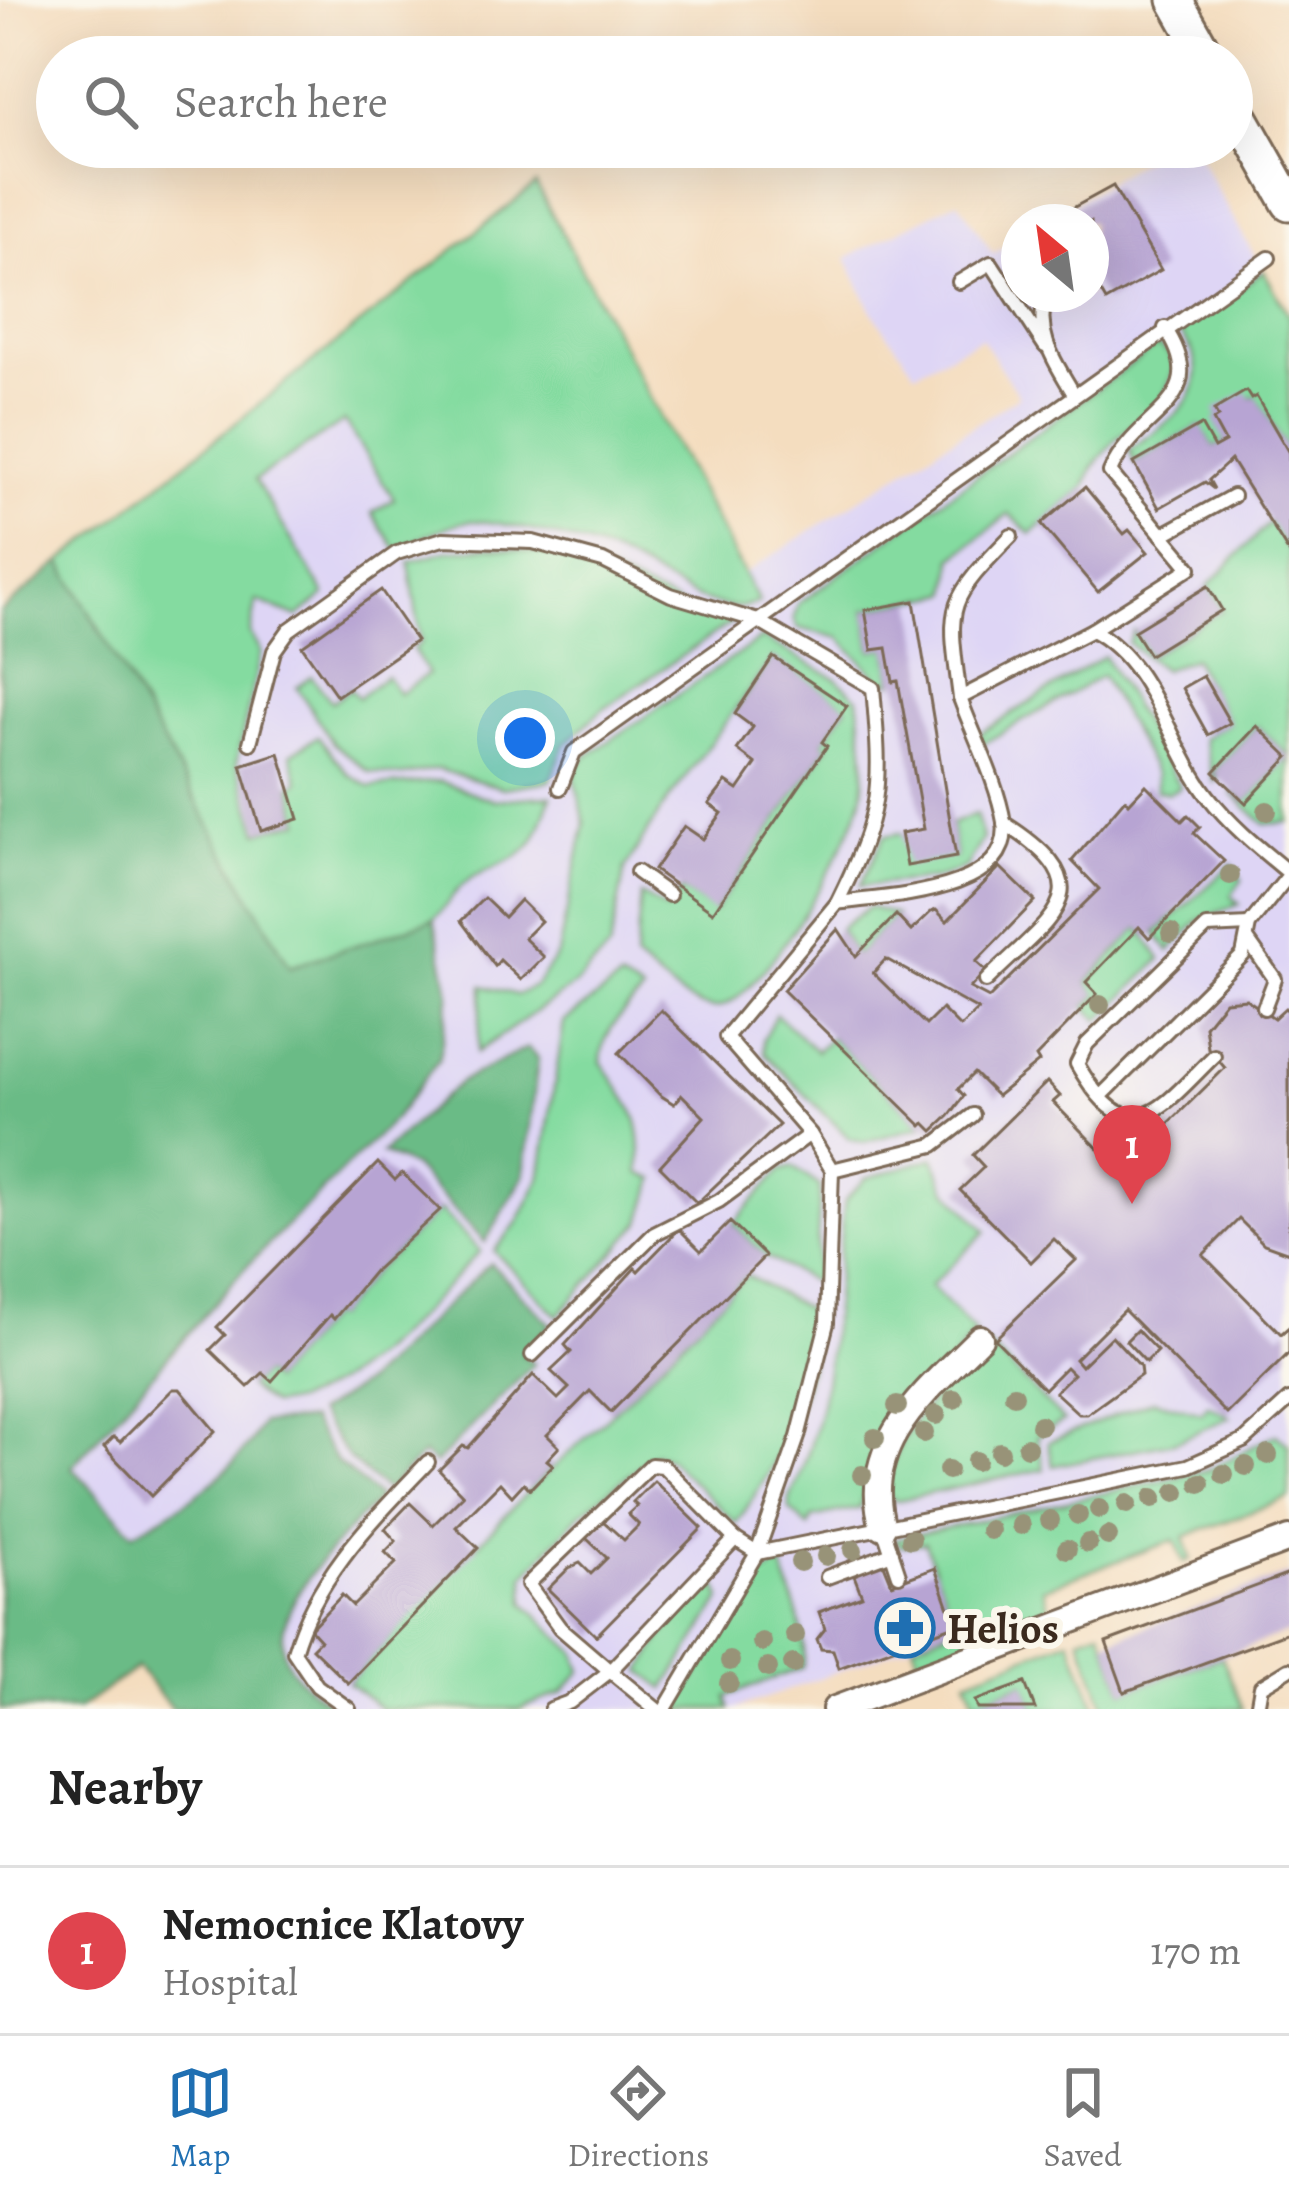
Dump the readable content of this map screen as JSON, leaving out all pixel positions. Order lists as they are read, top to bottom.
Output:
{
  "places": {
    "pharmacy": ["Helios"]
  },
  "north": "top left",
  "page": {
    "search": "Search here",
    "pins": "1",
    "heading": "Nearby",
    "list": [
      {
        "mark": "1",
        "name": "Nemocnice Klatovy",
        "note": "Hospital",
        "value": "170 m"
      }
    ],
    "nav": ["Map", "Directions", "Saved"]
  }
}
